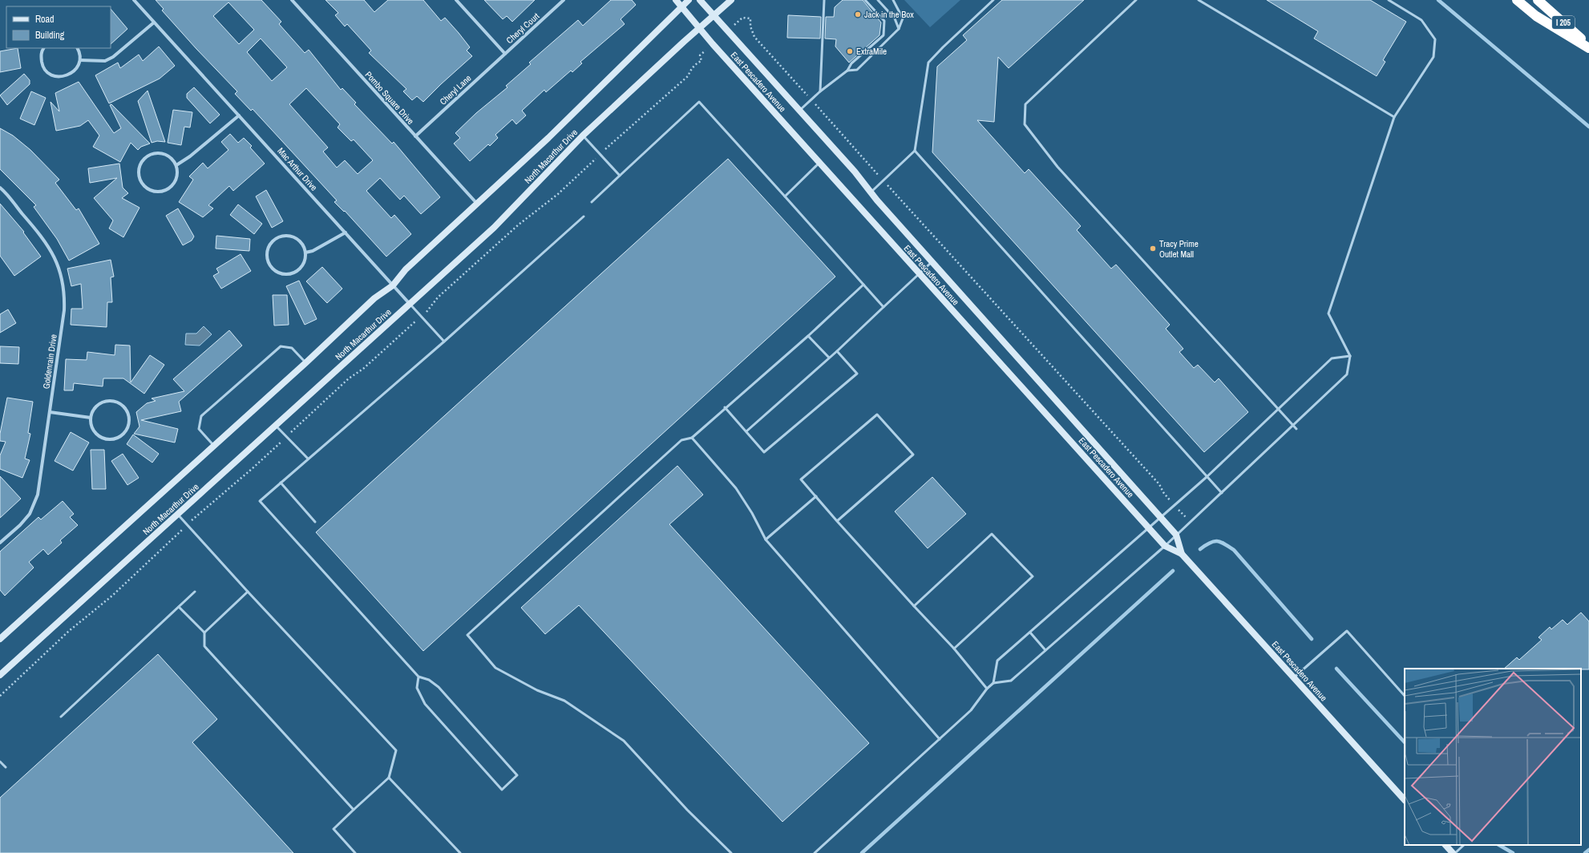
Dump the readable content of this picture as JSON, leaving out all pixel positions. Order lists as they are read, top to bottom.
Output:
{
  "streets": {
    "highway": ["I 205"],
    "main road": ["East Pescadero Avenue", "North Macarthur Drive"],
    "street": [
      "Cheryl Court",
      "Cheryl Lane",
      "Pombo Square Drive",
      "Mac Arthur Drive",
      "Goldenrain Drive"
    ]
  },
  "crossings": [
    ["Cheryl Court", "Cheryl Lane"],
    ["East Pescadero Avenue", "North Macarthur Drive"],
    ["Cheryl Lane", "Pombo Square Drive"],
    ["Pombo Square Drive", "North Macarthur Drive"],
    ["North Macarthur Drive", "Mac Arthur Drive"]
  ],
  "places": ["Jack in the Box", "ExtraMile", "Tracy Prime Outlet Mall"],
  "legend": ["Road", "Building"]
}
